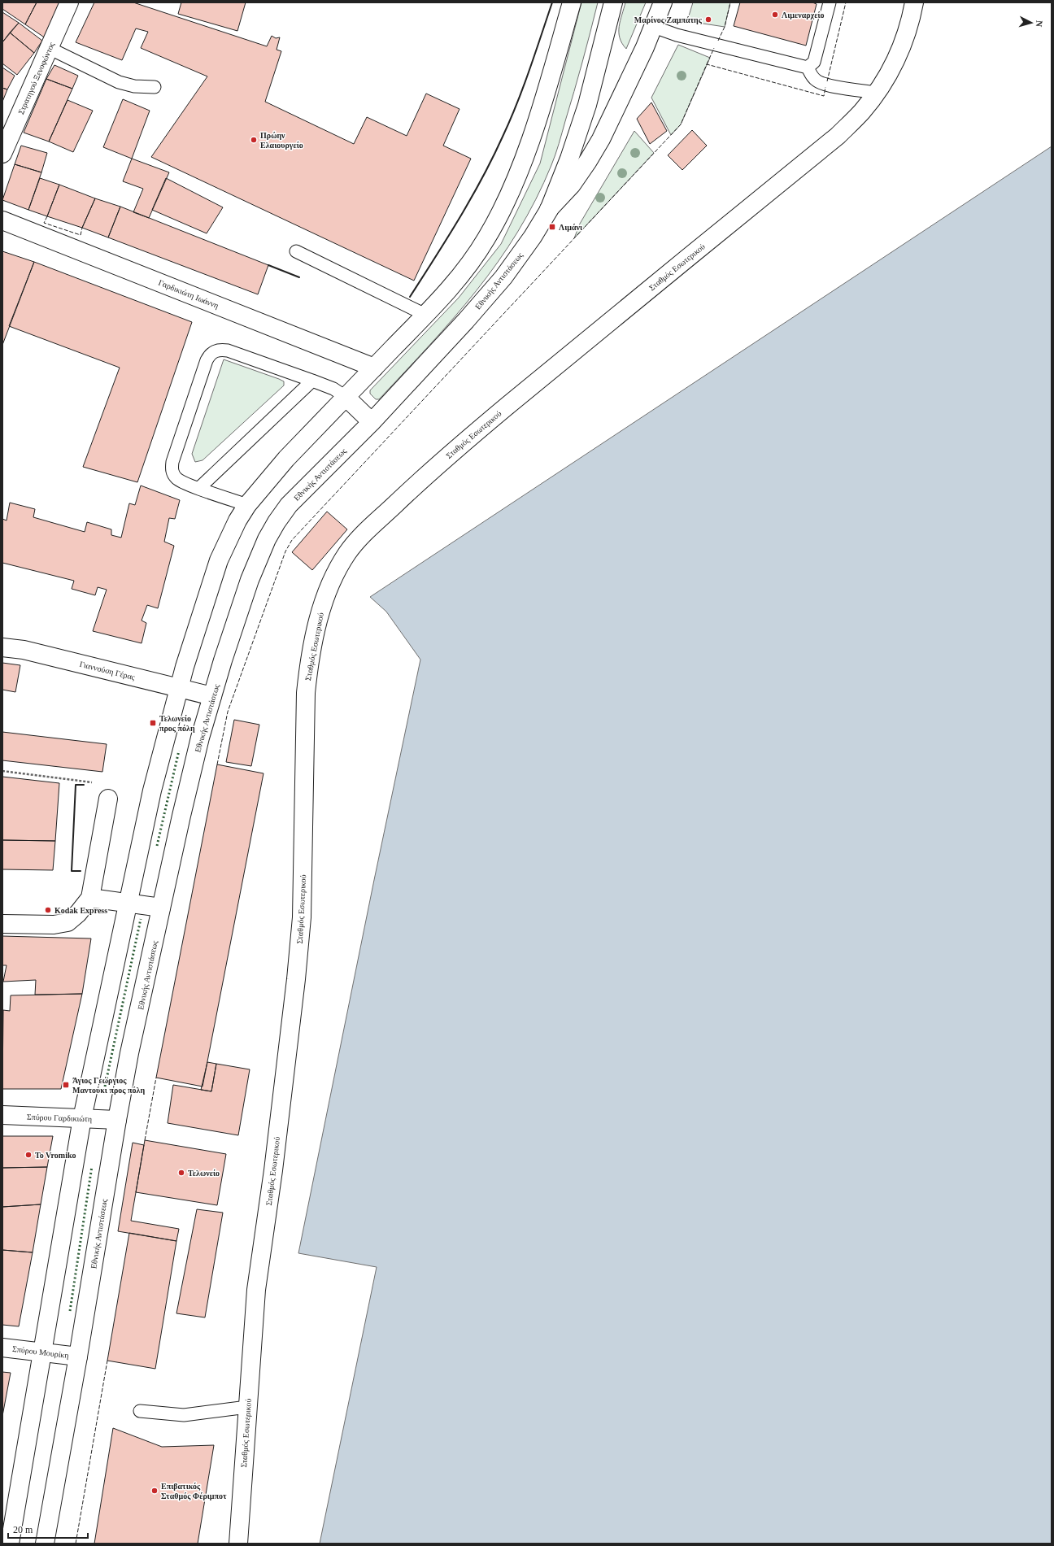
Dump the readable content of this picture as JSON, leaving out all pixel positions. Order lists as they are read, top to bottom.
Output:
{
  "streets": {
    "main road": [
      "Στρατηγού Ξενοφώντος",
      "Σταθμός Εσωτερικού",
      "Εθνικής Αντιστάσεως",
      "Γαρδικιώτη Ιωάννη",
      "Γιαννούση Γέρας",
      "Σπύρου Γαρδικιώτη",
      "Σπύρου Μουρίκη"
    ]
  },
  "crossings": [
    ["Εθνικής Αντιστάσεως", "Γιαννούση Γέρας"],
    ["Εθνικής Αντιστάσεως", "Σπύρου Γαρδικιώτη"],
    ["Εθνικής Αντιστάσεως", "Σπύρου Μουρίκη"]
  ],
  "places": {
    "other": [
      "Λιμεναρχείο",
      "Μαρίνος Ζαμπάτης",
      "Πρώην Ελαιουργείο",
      "Kodak Express",
      "To Vromiko",
      "Τελωνείο",
      "Επιβατικός Σταθμός Φέριμποτ"
    ],
    "transit": ["Λιμάνι", "Τελωνείο προς πόλη", "Άγιος Γεώργιος Μαντούκι προς πόλη"]
  },
  "scale_bar": "20 m",
  "north": "right"
}
